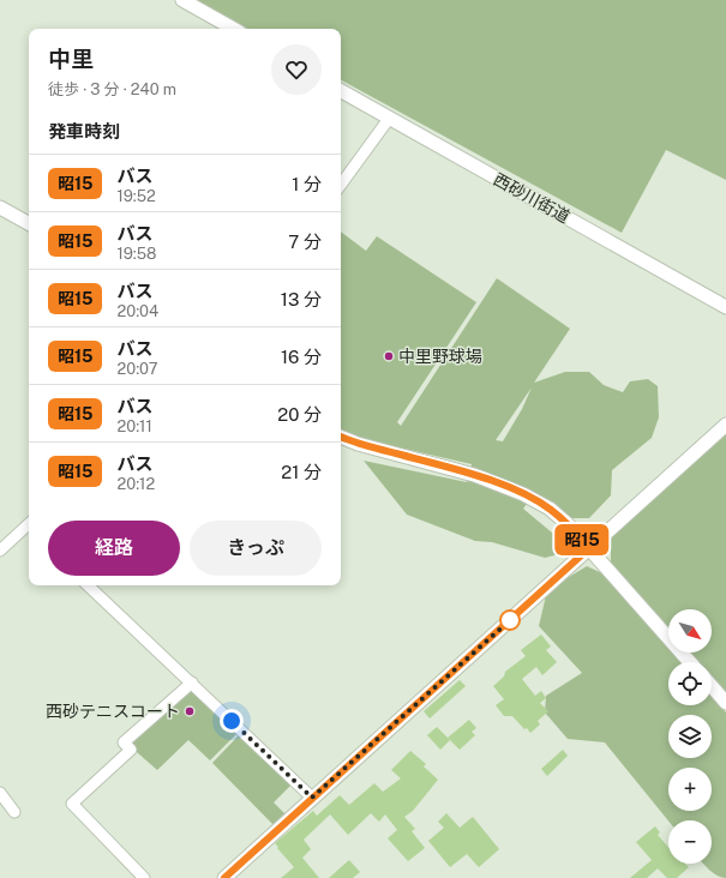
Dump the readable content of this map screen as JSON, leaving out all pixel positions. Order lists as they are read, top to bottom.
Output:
{
  "streets": {
    "street": ["西砂川街道"]
  },
  "places": ["中里野球場", "西砂テニスコート"],
  "lines": ["bus line 昭15"],
  "north": "bottom right",
  "page": {
    "on_map": "昭15",
    "heading": [
      ["中里", "徒歩 · 3 分 · 240 m"],
      "発車時刻"
    ],
    "list": [
      {
        "mark": "昭15",
        "name": "バス",
        "note": "19:52",
        "value": "1 分"
      },
      {
        "mark": "昭15",
        "name": "バス",
        "note": "19:58",
        "value": "7 分"
      },
      {
        "mark": "昭15",
        "name": "バス",
        "note": "20:04",
        "value": "13 分"
      },
      {
        "mark": "昭15",
        "name": "バス",
        "note": "20:07",
        "value": "16 分"
      },
      {
        "mark": "昭15",
        "name": "バス",
        "note": "20:11",
        "value": "20 分"
      },
      {
        "mark": "昭15",
        "name": "バス",
        "note": "20:12",
        "value": "21 分"
      }
    ],
    "buttons": ["経路", "きっぷ"],
    "map_buttons": ["+", "−"]
  }
}
